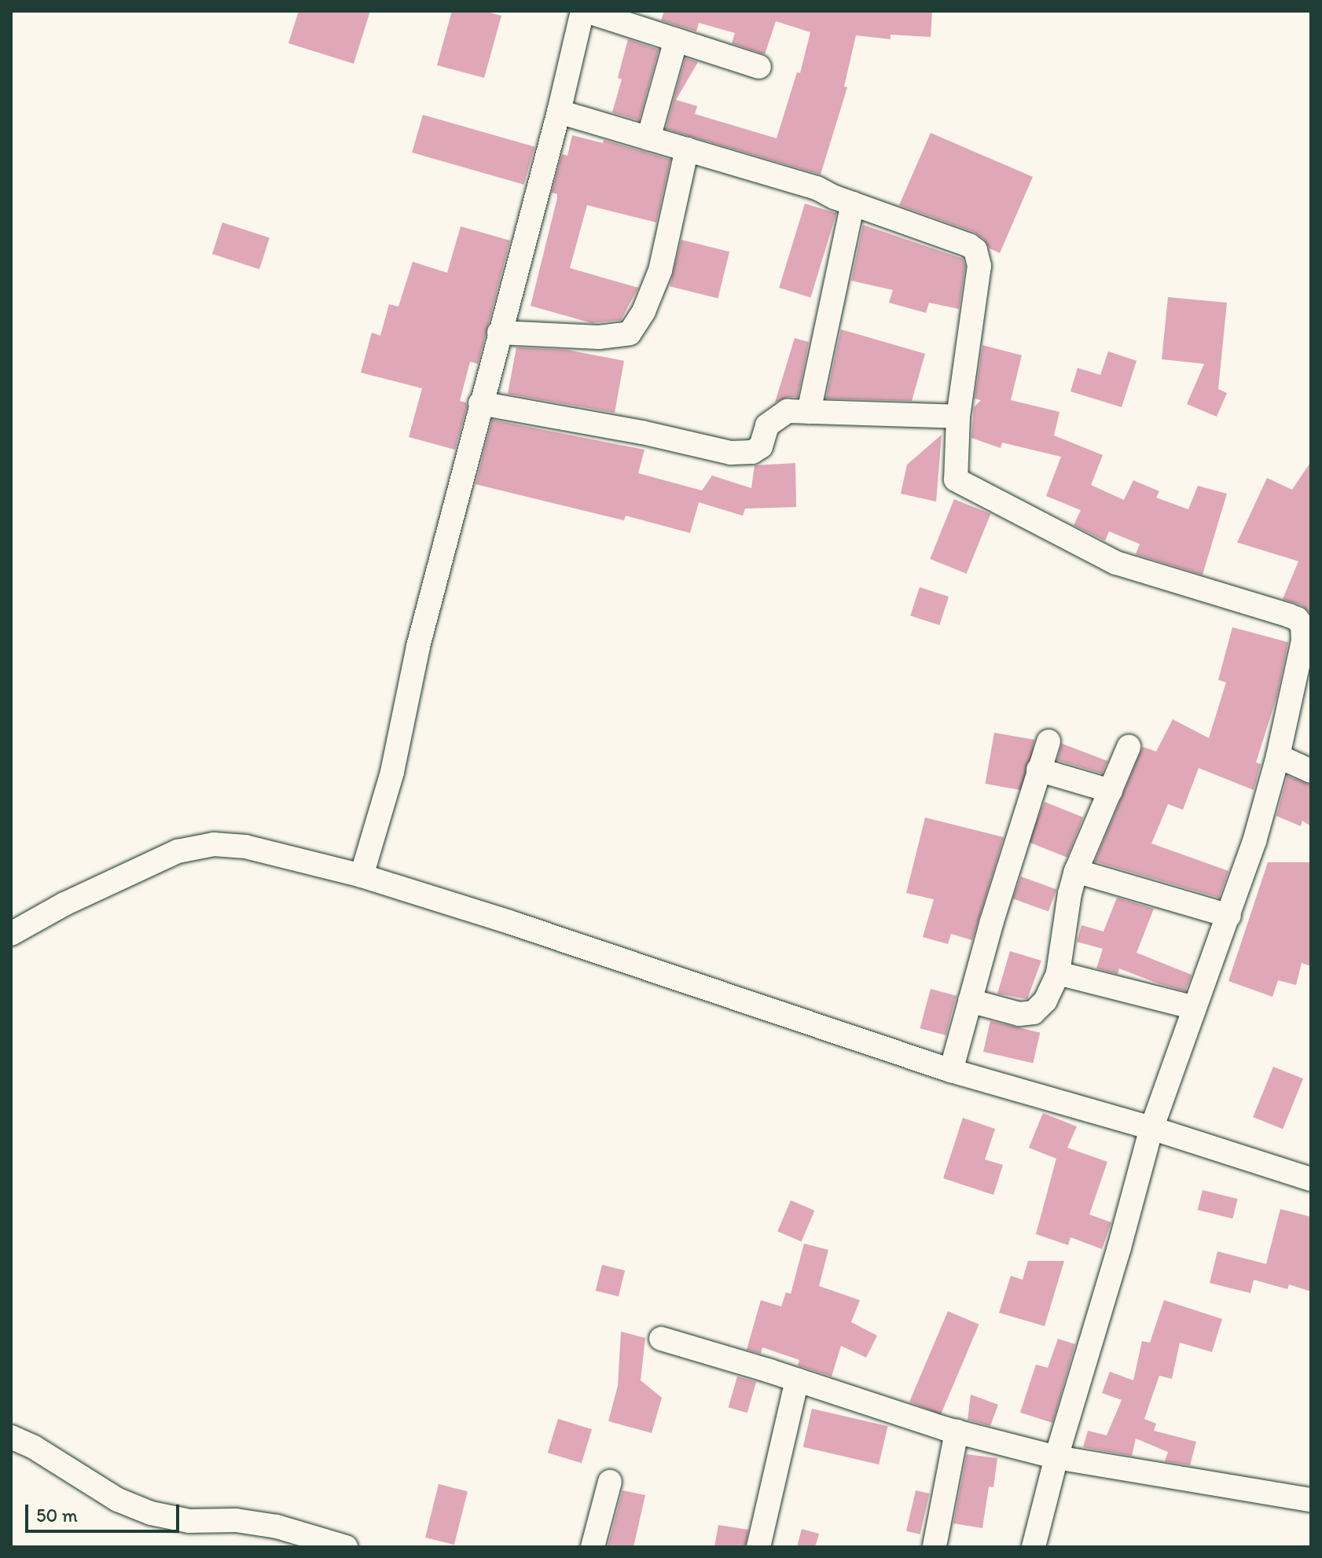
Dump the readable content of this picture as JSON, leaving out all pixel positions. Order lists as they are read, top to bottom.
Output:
{
  "scale_bar": "50 m"
}
